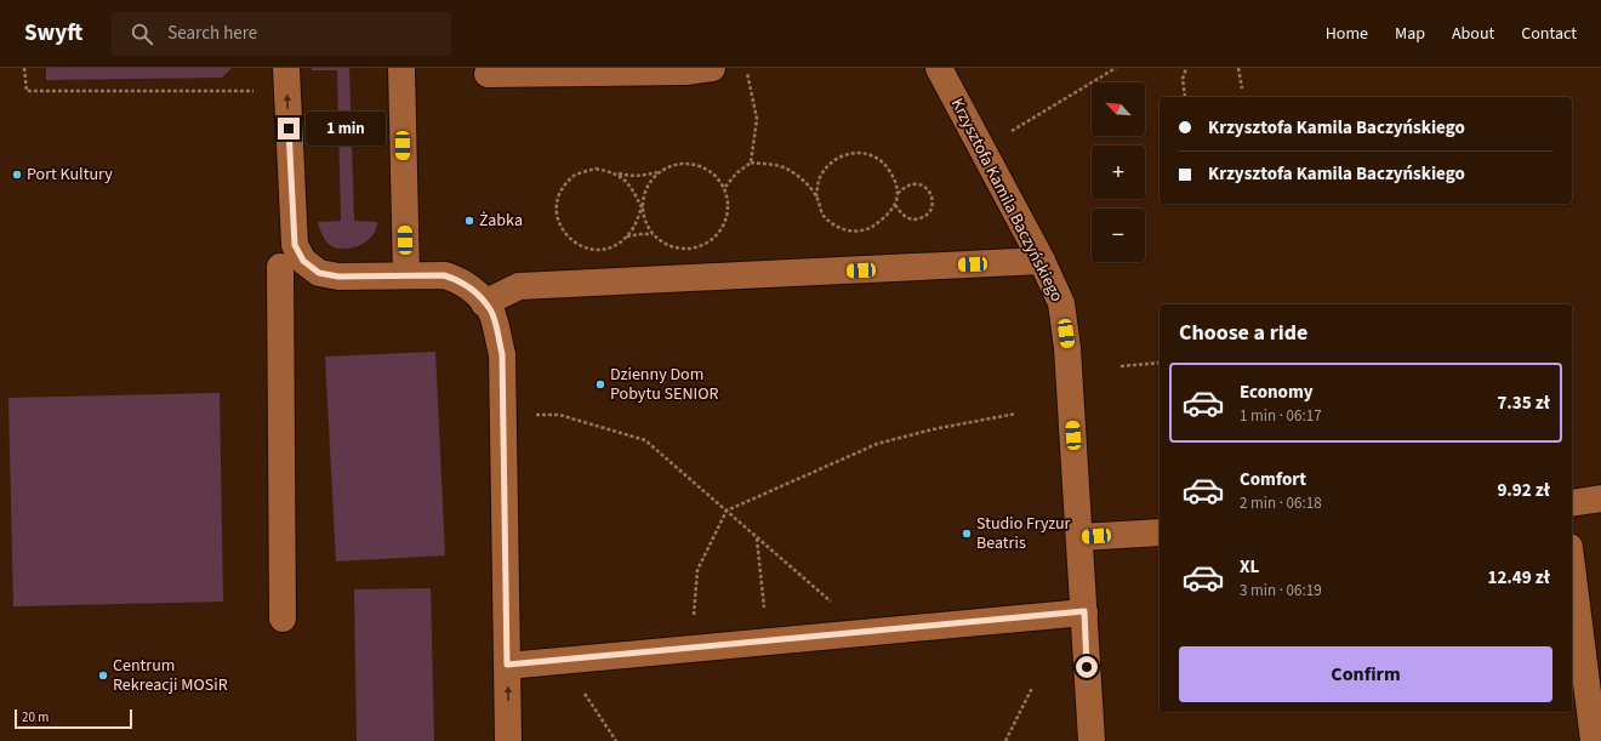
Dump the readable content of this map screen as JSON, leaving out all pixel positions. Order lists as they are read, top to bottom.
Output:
{
  "streets": {
    "street": ["Krzysztofa Kamila Baczyńskiego"]
  },
  "places": [
    "Port Kultury",
    "Żabka",
    "Dzienny Dom Pobytu SENIOR",
    "Studio Fryzur Beatris",
    "Centrum Rekreacji MOSiR"
  ],
  "scale_bar": "20 m",
  "north": "top left",
  "page": {
    "header": "Swyft",
    "search": "Search here",
    "nav": [
      "Home",
      "Map",
      "About",
      "Contact"
    ],
    "map_buttons": ["+", "−"],
    "banner": ["Krzysztofa Kamila Baczyńskiego", "Krzysztofa Kamila Baczyńskiego"],
    "bubble": "1 min",
    "heading": "Choose a ride",
    "list": [
      {
        "name": "Economy",
        "note": "1 min · 06:17",
        "value": "7.35 zł"
      },
      {
        "name": "Comfort",
        "note": "2 min · 06:18",
        "value": "9.92 zł"
      },
      {
        "name": "XL",
        "note": "3 min · 06:19",
        "value": "12.49 zł"
      }
    ],
    "buttons": "Confirm",
    "scale": "20 m"
  }
}
